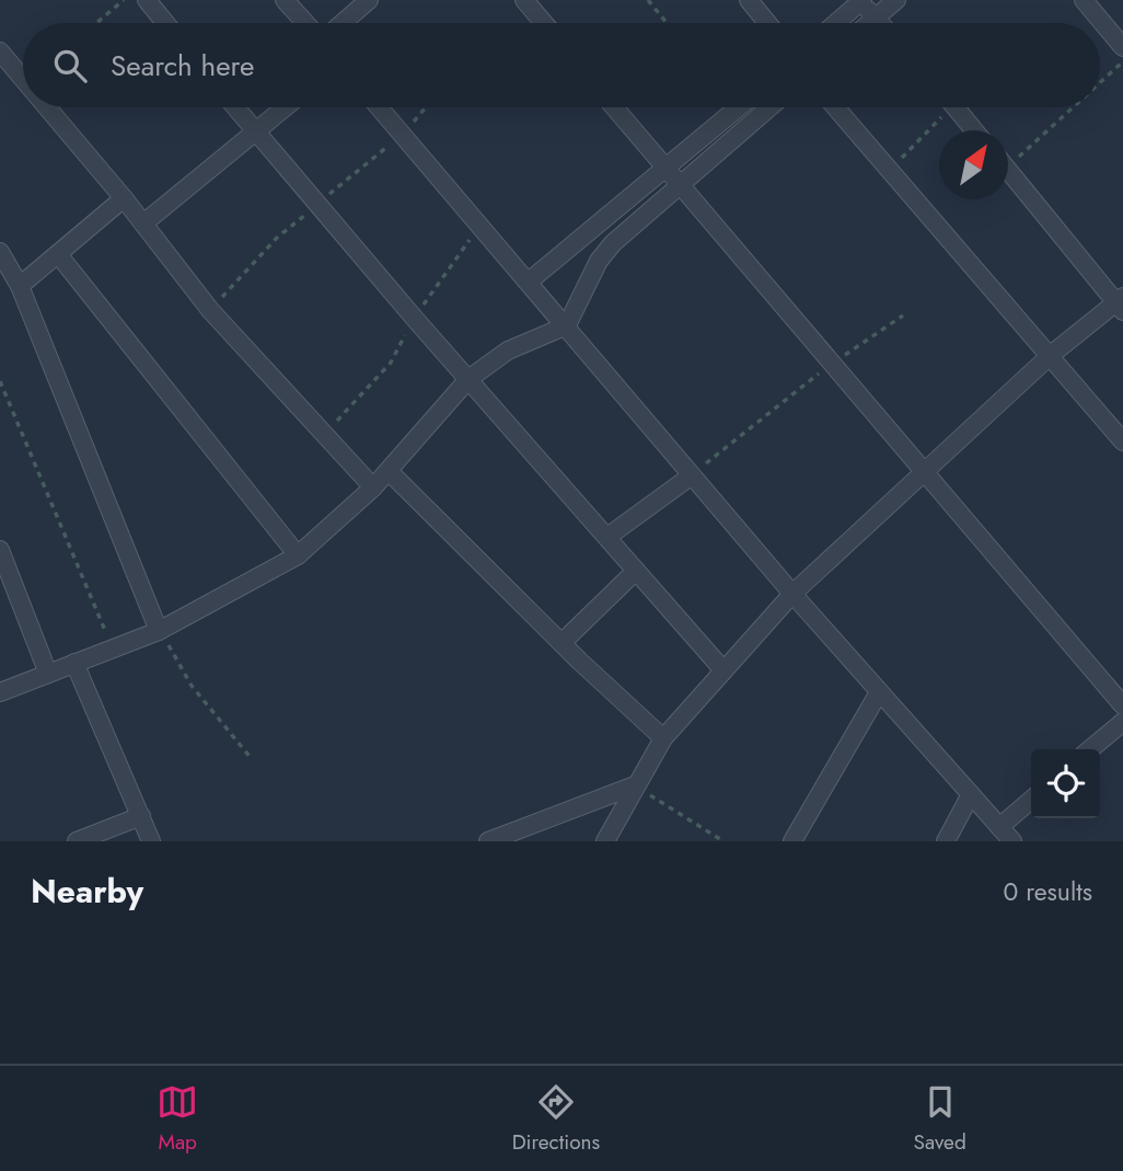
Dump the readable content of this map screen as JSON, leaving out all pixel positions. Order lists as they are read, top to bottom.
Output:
{
  "north": "top right",
  "page": {
    "search": "Search here",
    "heading": ["Nearby", "0 results"],
    "nav": ["Map", "Directions", "Saved"]
  }
}
